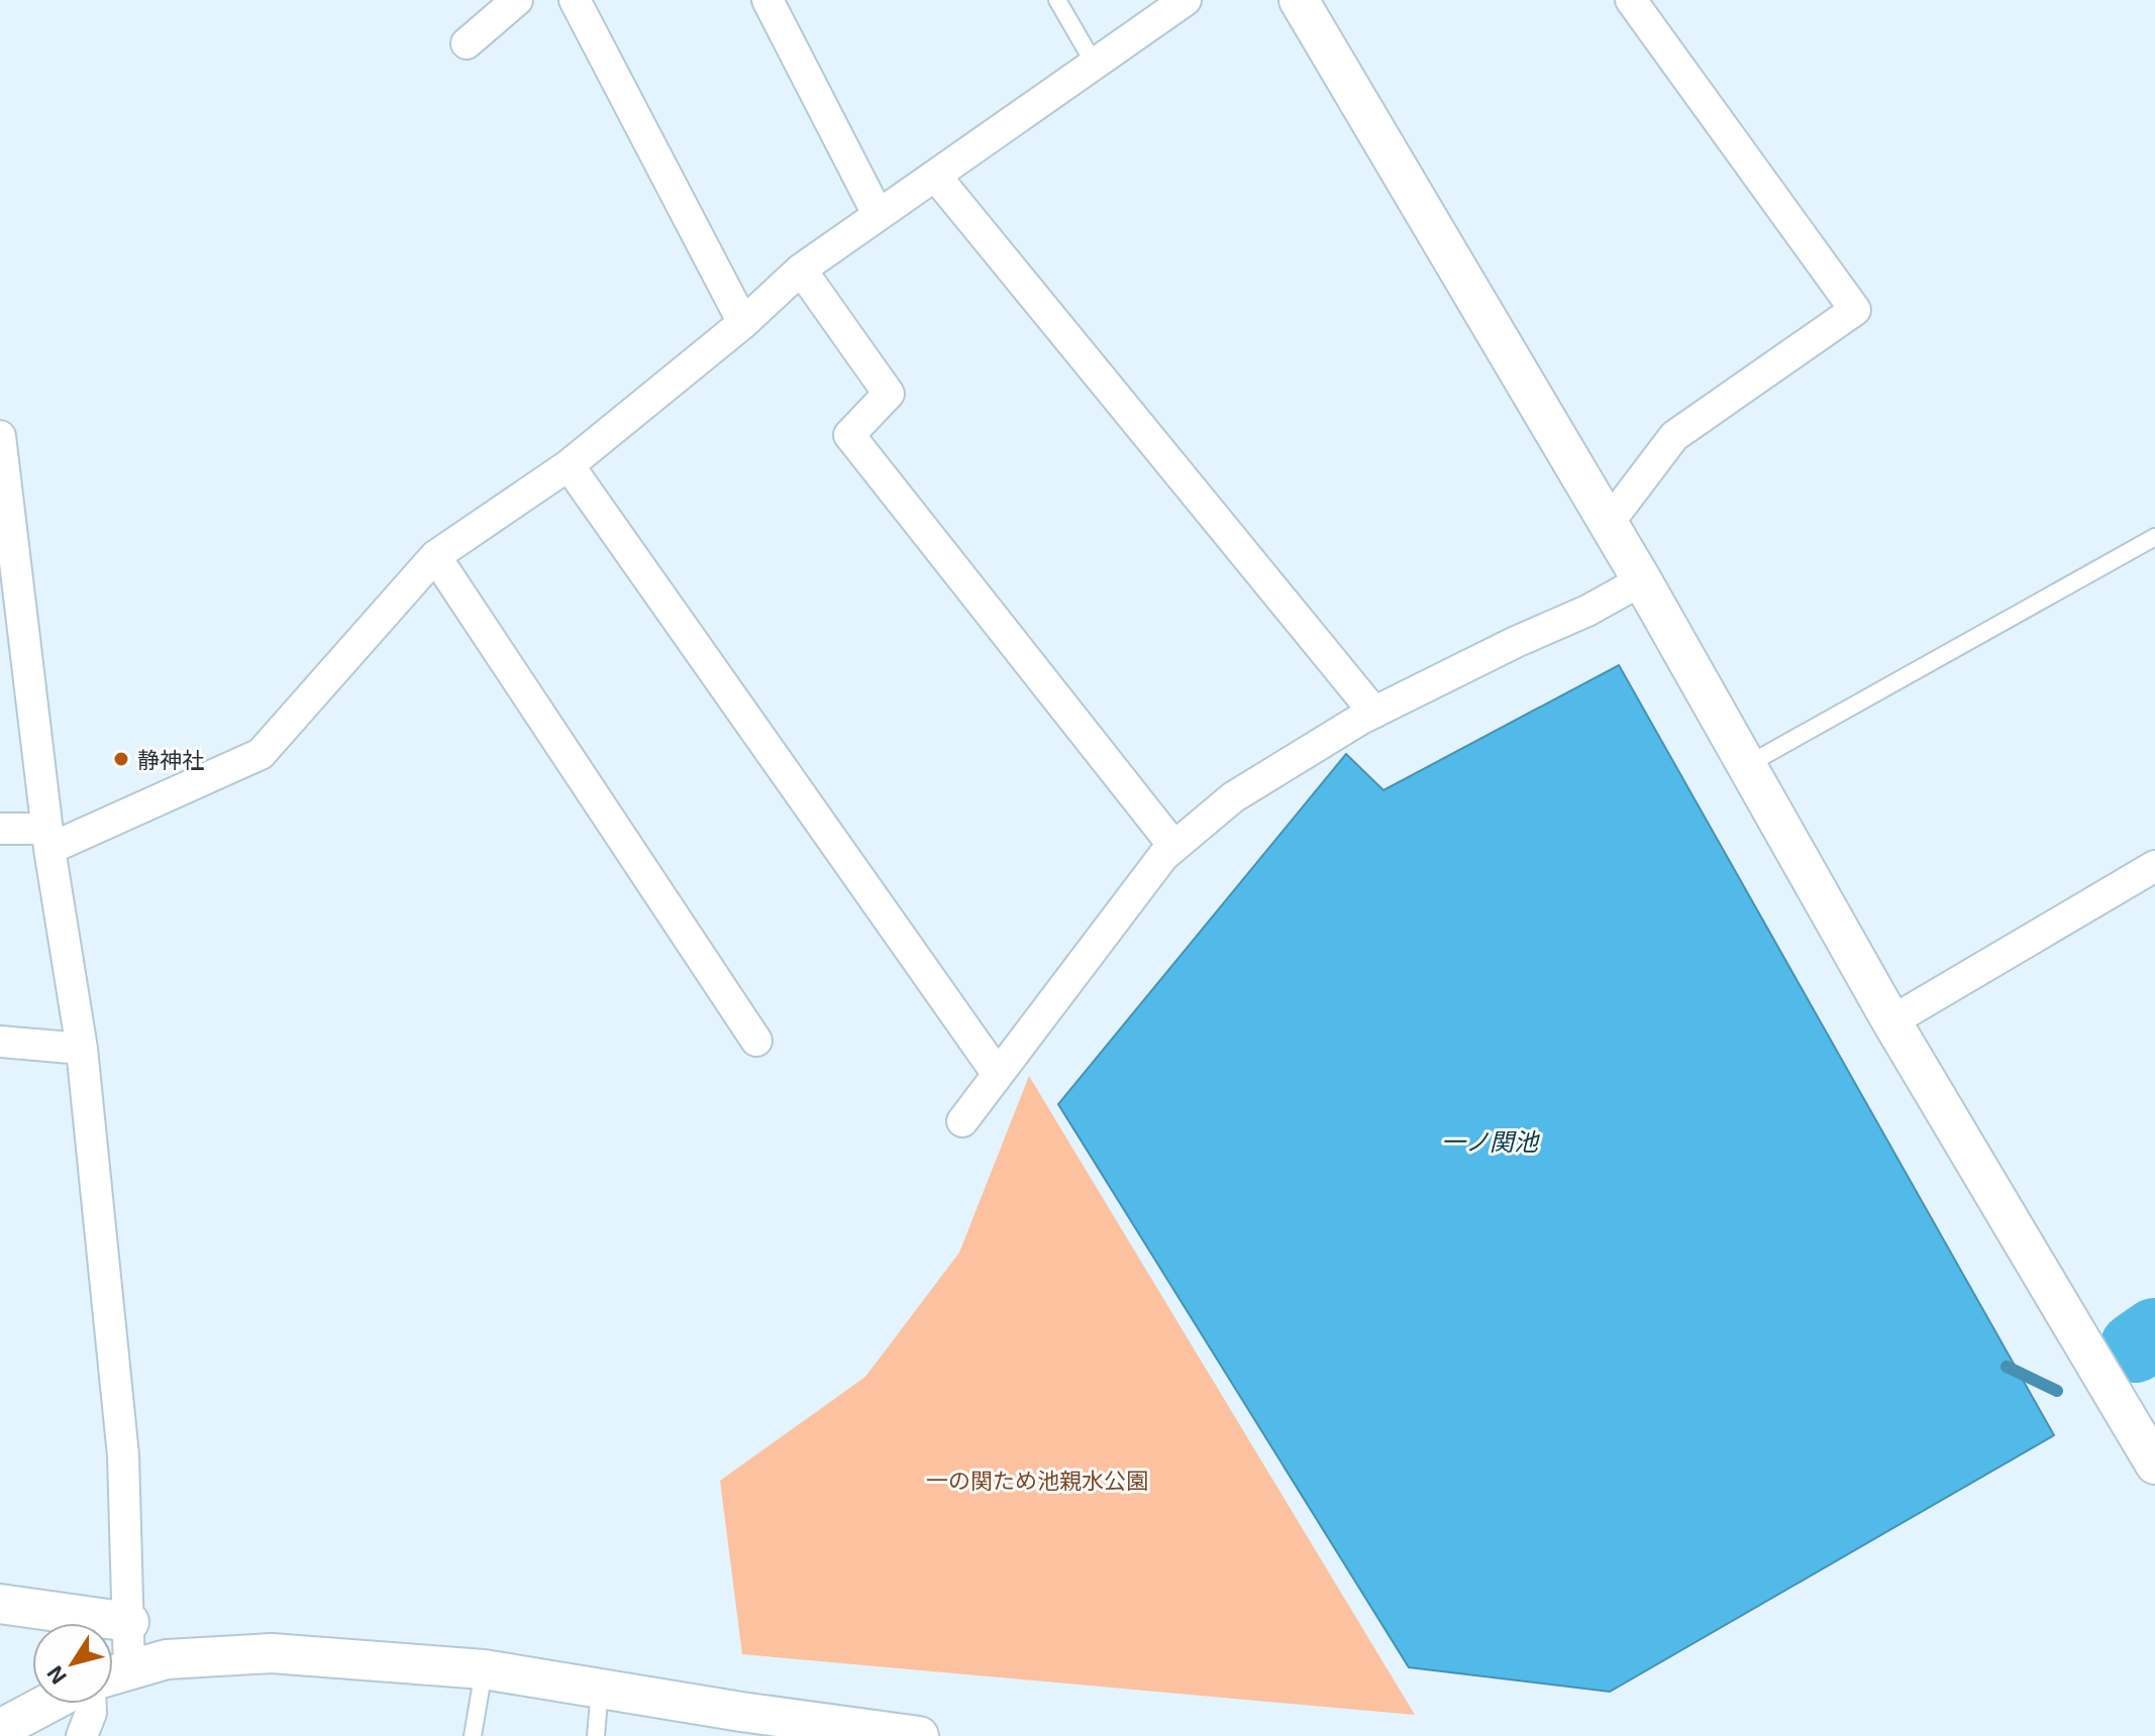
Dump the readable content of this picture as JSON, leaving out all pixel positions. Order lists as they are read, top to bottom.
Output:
{
  "water": ["一ノ関池"],
  "parks": ["一の関ため池親水公園"],
  "places": ["静神社"],
  "north": "bottom left"
}
